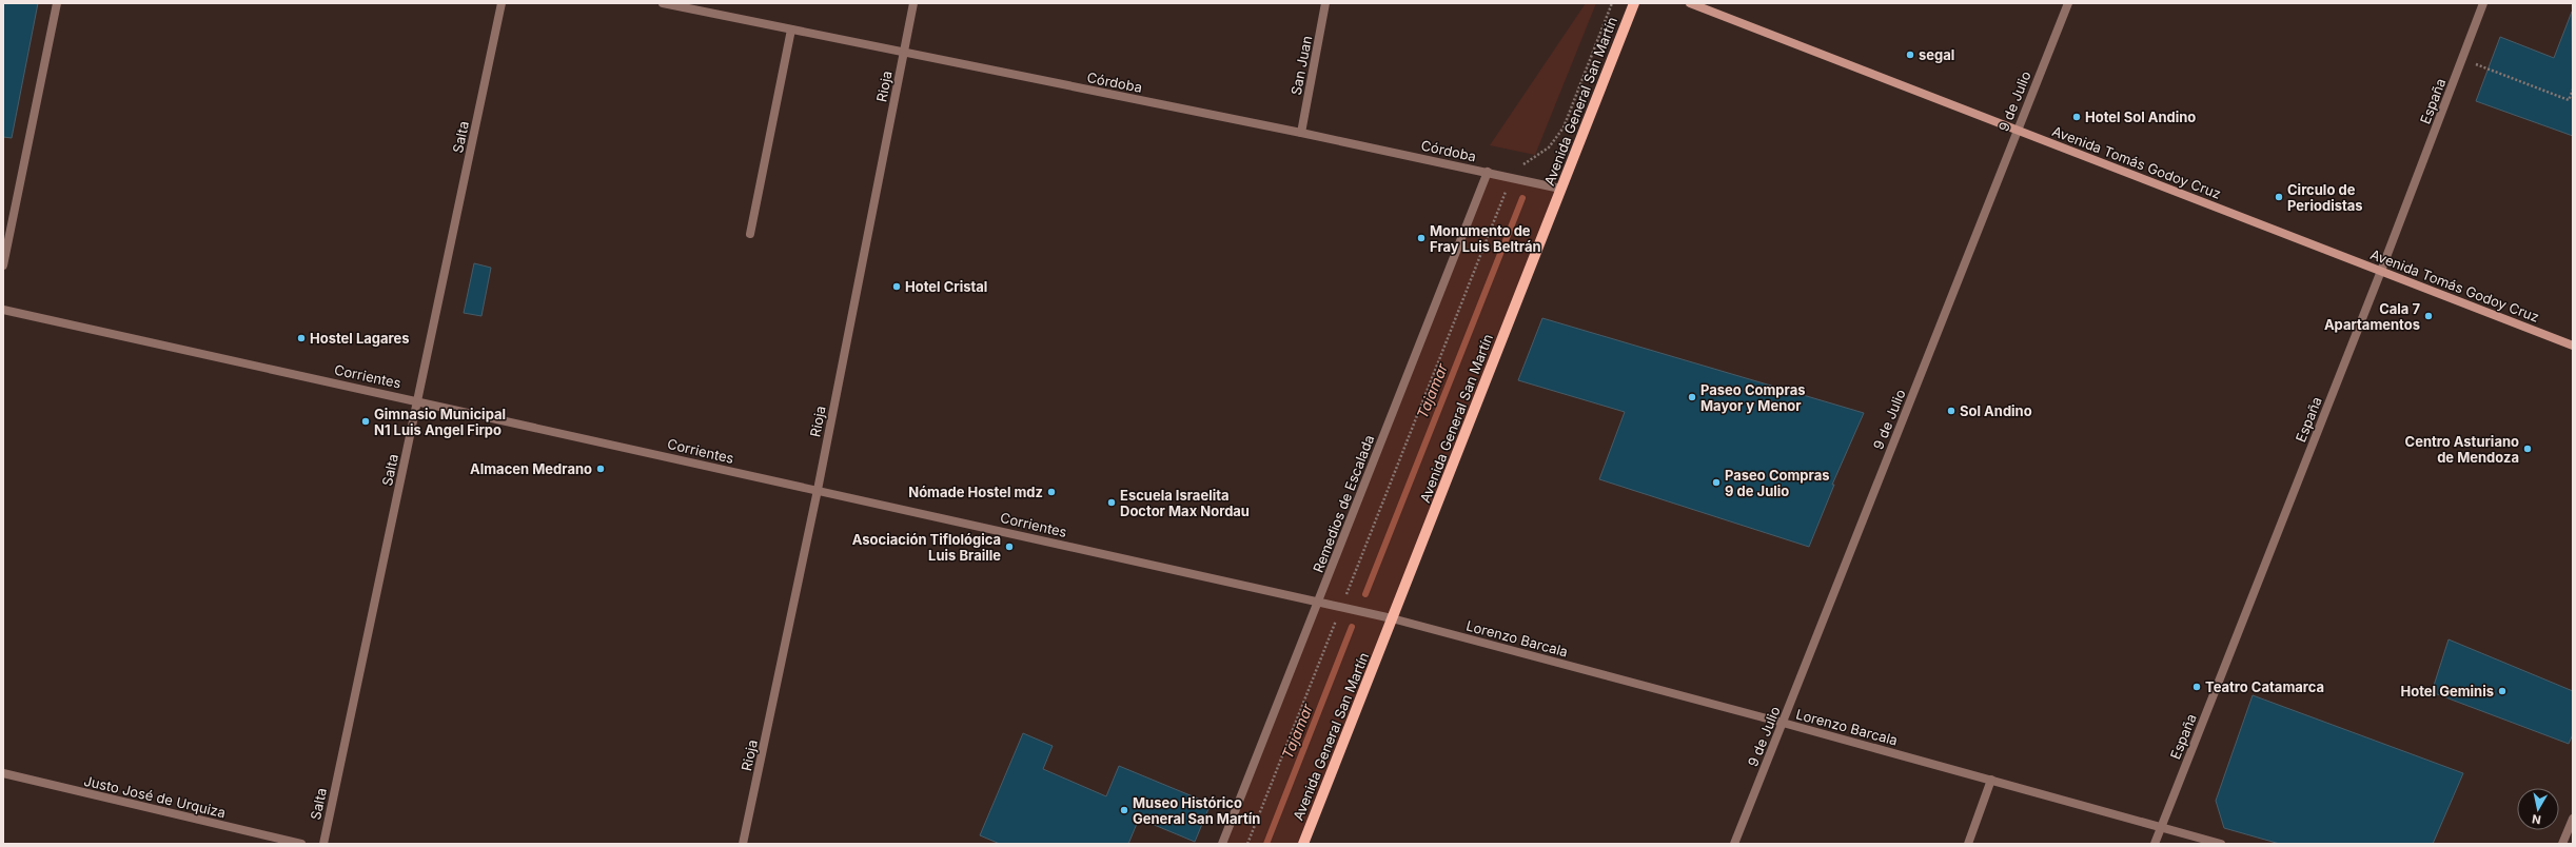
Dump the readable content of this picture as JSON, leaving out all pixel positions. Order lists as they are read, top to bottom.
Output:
{
  "streets": {
    "main road": ["Avenida General San Martín", "Avenida Tomás Godoy Cruz"],
    "street": [
      "San Juan",
      "Córdoba",
      "Rioja",
      "9 de Julio",
      "España",
      "Salta",
      "Corrientes",
      "Remedios de Escalada",
      "Lorenzo Barcala",
      "Justo José de Urquiza"
    ]
  },
  "crossings": [
    ["San Juan", "Córdoba"],
    ["Córdoba", "Rioja"],
    ["Córdoba", "Avenida General San Martín"],
    ["Córdoba", "Remedios de Escalada"],
    ["Rioja", "Corrientes"],
    ["Avenida General San Martín", "Corrientes"],
    ["Avenida General San Martín", "Lorenzo Barcala"],
    ["9 de Julio", "Avenida Tomás Godoy Cruz"],
    ["9 de Julio", "Lorenzo Barcala"],
    ["España", "Avenida Tomás Godoy Cruz"],
    ["España", "Lorenzo Barcala"],
    ["Salta", "Corrientes"],
    ["Corrientes", "Remedios de Escalada"],
    ["Corrientes", "Lorenzo Barcala"]
  ],
  "water": ["Tajamar"],
  "places": [
    "segal",
    "Hotel Sol Andino",
    "Circulo de Periodistas",
    "Monumento de Fray Luis Beltrán",
    "Hotel Cristal",
    "Cala 7 Apartamentos",
    "Hostel Lagares",
    "Paseo Compras Mayor y Menor",
    "Sol Andino",
    "Gimnasio Municipal N1 Luis Angel Firpo",
    "Centro Asturiano de Mendoza",
    "Almacen Medrano",
    "Paseo Compras 9 de Julio",
    "Nómade Hostel mdz",
    "Escuela Israelita Doctor Max Nordau",
    "Asociación Tiflológica Luis Braille",
    "Teatro Catamarca",
    "Hotel Geminis",
    "Museo Histórico General San Martín"
  ],
  "north": "bottom"
}
